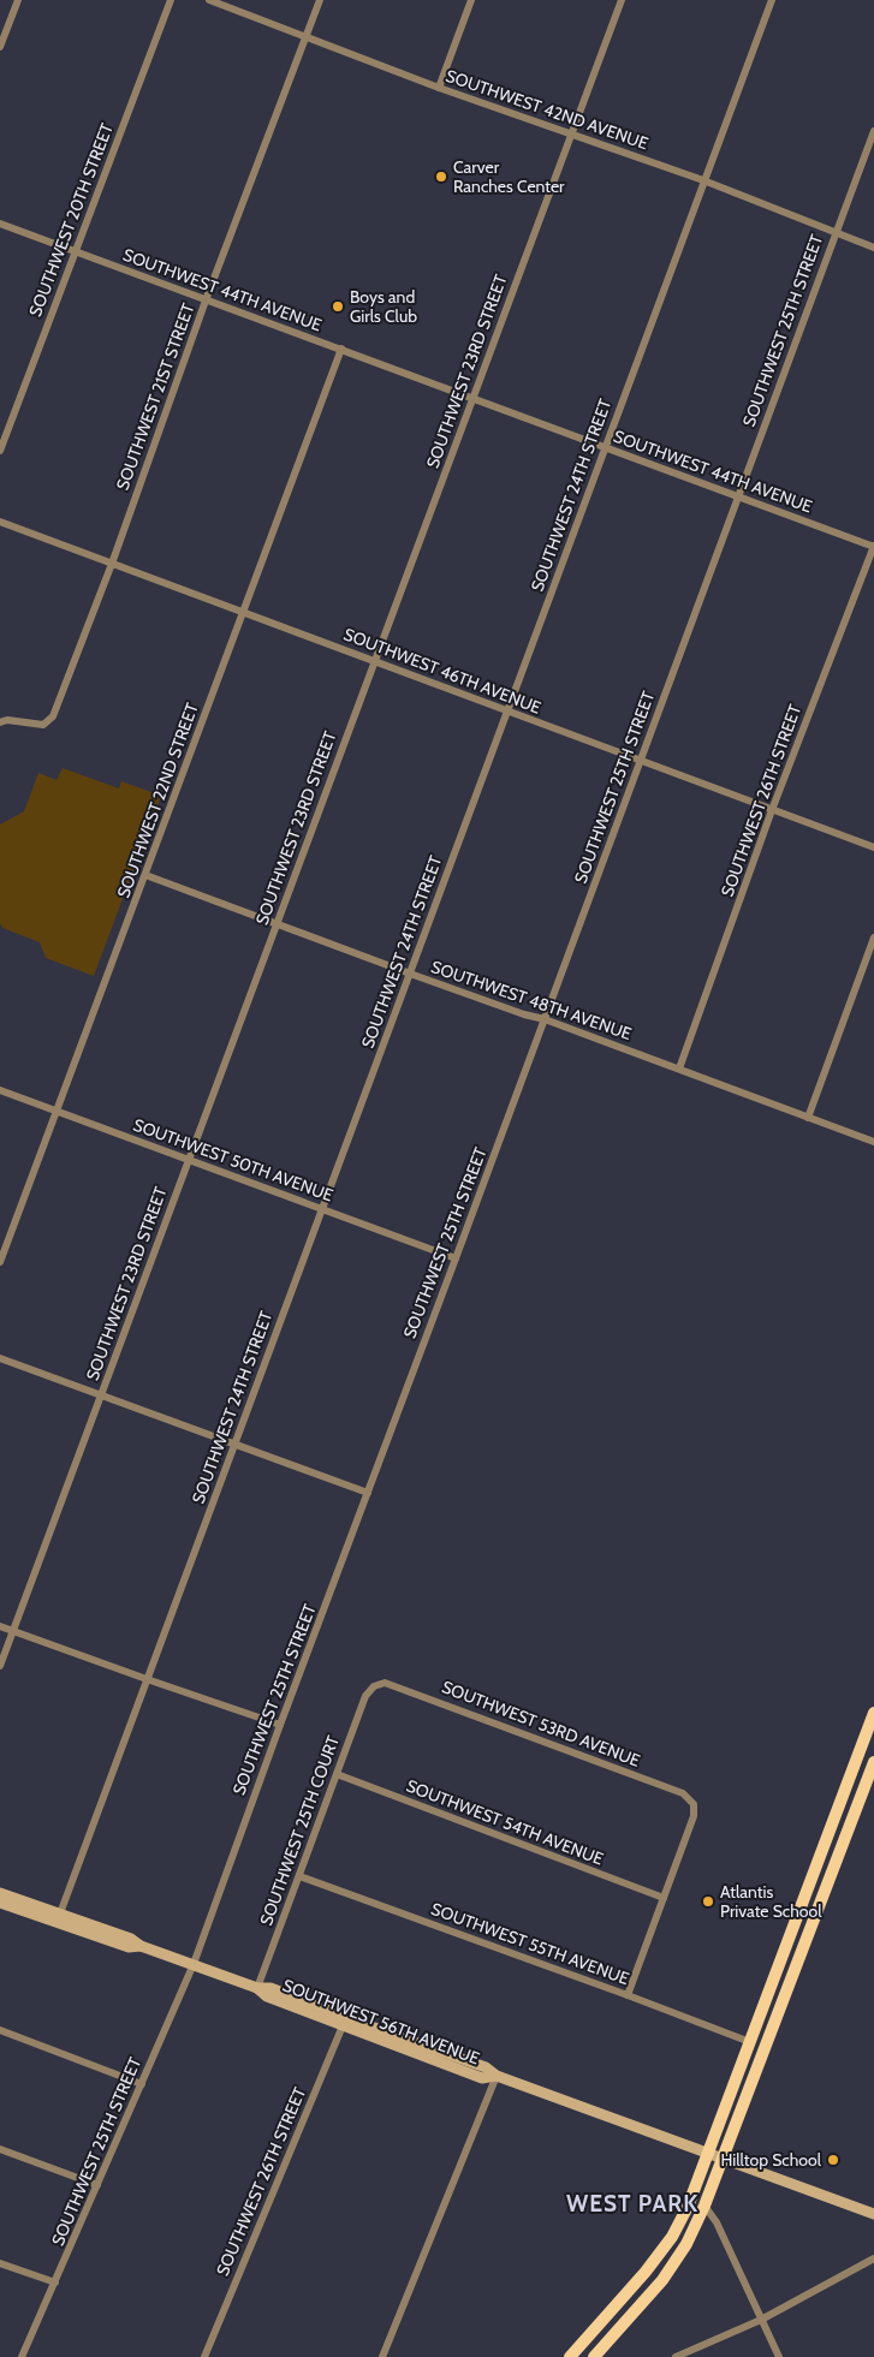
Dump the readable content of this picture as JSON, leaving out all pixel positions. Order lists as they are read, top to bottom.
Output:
{
  "streets": {
    "street": [
      "SOUTHWEST 42ND AVENUE",
      "SOUTHWEST 20TH STREET",
      "SOUTHWEST 44TH AVENUE",
      "SOUTHWEST 25TH STREET",
      "SOUTHWEST 23RD STREET",
      "SOUTHWEST 21ST STREET",
      "SOUTHWEST 24TH STREET",
      "SOUTHWEST 46TH AVENUE",
      "SOUTHWEST 22ND STREET",
      "SOUTHWEST 26TH STREET",
      "SOUTHWEST 48TH AVENUE",
      "SOUTHWEST 50TH AVENUE",
      "SOUTHWEST 53RD AVENUE",
      "SOUTHWEST 54TH AVENUE",
      "SOUTHWEST 25TH COURT",
      "SOUTHWEST 55TH AVENUE",
      "SOUTHWEST 56TH AVENUE"
    ]
  },
  "crossings": [
    ["SOUTHWEST 42ND AVENUE", "SOUTHWEST 25TH STREET"],
    ["SOUTHWEST 42ND AVENUE", "SOUTHWEST 23RD STREET"],
    ["SOUTHWEST 42ND AVENUE", "SOUTHWEST 21ST STREET"],
    ["SOUTHWEST 42ND AVENUE", "SOUTHWEST 24TH STREET"],
    ["SOUTHWEST 20TH STREET", "SOUTHWEST 44TH AVENUE"],
    ["SOUTHWEST 44TH AVENUE", "SOUTHWEST 25TH STREET"],
    ["SOUTHWEST 44TH AVENUE", "SOUTHWEST 23RD STREET"],
    ["SOUTHWEST 44TH AVENUE", "SOUTHWEST 21ST STREET"],
    ["SOUTHWEST 44TH AVENUE", "SOUTHWEST 24TH STREET"],
    ["SOUTHWEST 44TH AVENUE", "SOUTHWEST 22ND STREET"],
    ["SOUTHWEST 44TH AVENUE", "SOUTHWEST 26TH STREET"],
    ["SOUTHWEST 25TH STREET", "SOUTHWEST 46TH AVENUE"],
    ["SOUTHWEST 25TH STREET", "SOUTHWEST 48TH AVENUE"],
    ["SOUTHWEST 25TH STREET", "SOUTHWEST 50TH AVENUE"],
    ["SOUTHWEST 25TH STREET", "SOUTHWEST 56TH AVENUE"],
    ["SOUTHWEST 23RD STREET", "SOUTHWEST 46TH AVENUE"],
    ["SOUTHWEST 23RD STREET", "SOUTHWEST 48TH AVENUE"],
    ["SOUTHWEST 23RD STREET", "SOUTHWEST 50TH AVENUE"],
    ["SOUTHWEST 21ST STREET", "SOUTHWEST 46TH AVENUE"],
    ["SOUTHWEST 24TH STREET", "SOUTHWEST 46TH AVENUE"],
    ["SOUTHWEST 24TH STREET", "SOUTHWEST 48TH AVENUE"],
    ["SOUTHWEST 24TH STREET", "SOUTHWEST 50TH AVENUE"],
    ["SOUTHWEST 24TH STREET", "SOUTHWEST 56TH AVENUE"],
    ["SOUTHWEST 46TH AVENUE", "SOUTHWEST 22ND STREET"],
    ["SOUTHWEST 46TH AVENUE", "SOUTHWEST 26TH STREET"],
    ["SOUTHWEST 22ND STREET", "SOUTHWEST 48TH AVENUE"],
    ["SOUTHWEST 22ND STREET", "SOUTHWEST 50TH AVENUE"],
    ["SOUTHWEST 26TH STREET", "SOUTHWEST 48TH AVENUE"],
    ["SOUTHWEST 26TH STREET", "SOUTHWEST 56TH AVENUE"],
    ["SOUTHWEST 53RD AVENUE", "SOUTHWEST 54TH AVENUE"],
    ["SOUTHWEST 53RD AVENUE", "SOUTHWEST 25TH COURT"],
    ["SOUTHWEST 54TH AVENUE", "SOUTHWEST 25TH COURT"],
    ["SOUTHWEST 25TH COURT", "SOUTHWEST 55TH AVENUE"],
    ["SOUTHWEST 25TH COURT", "SOUTHWEST 56TH AVENUE"]
  ],
  "districts": ["WEST PARK"],
  "places": [
    "Carver Ranches Center",
    "Boys and Girls Club",
    "Atlantis Private School",
    "Hilltop School"
  ]
}
